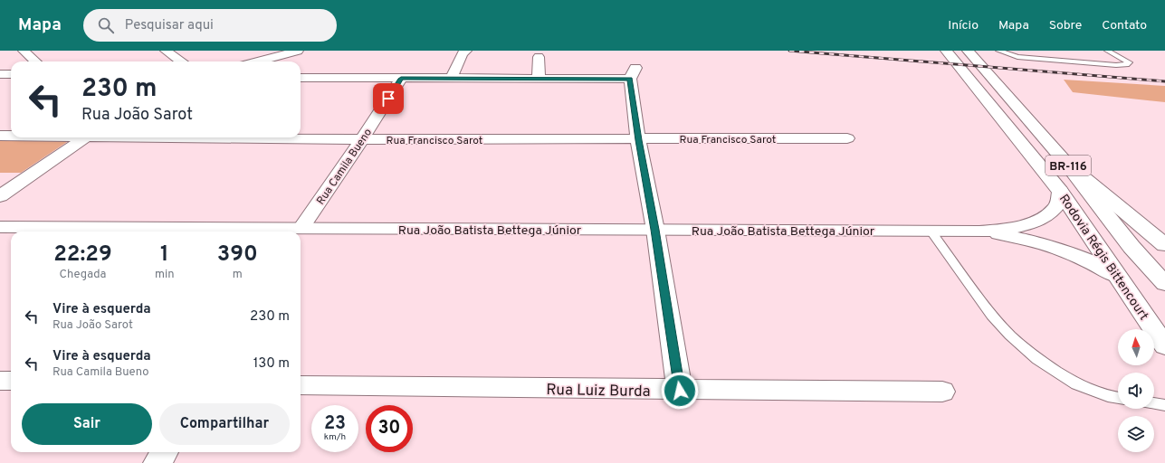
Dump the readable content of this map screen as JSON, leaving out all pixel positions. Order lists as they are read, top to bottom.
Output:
{
  "streets": {
    "main road": [
      "Rua Francisco Sarot",
      "BR-116",
      "Rua Camila Bueno",
      "Rua João Batista Bettega Júnior",
      "Rodovia Régis Bittencourt",
      "Rua Luiz Burda"
    ]
  },
  "crossings": [
    ["Rua Francisco Sarot", "Rua Camila Bueno"],
    ["Rua João Batista Bettega Júnior", "Rodovia Régis Bittencourt"]
  ],
  "north": "top",
  "page": {
    "header": "Mapa",
    "search": "Pesquisar aqui",
    "nav": [
      "Início",
      "Mapa",
      "Sobre",
      "Contato"
    ],
    "turn": ["230 m", "Rua João Sarot"],
    "eta": [
      "22:29",
      "Chegada",
      "1",
      "min",
      "390",
      "m"
    ],
    "list": [
      {
        "name": "Vire à esquerda",
        "note": "Rua João Sarot",
        "value": "230 m"
      },
      {
        "name": "Vire à esquerda",
        "note": "Rua Camila Bueno",
        "value": "130 m"
      }
    ],
    "buttons": ["Sair", "Compartilhar"],
    "speed": "23 km/h",
    "limit": "30"
  }
}
